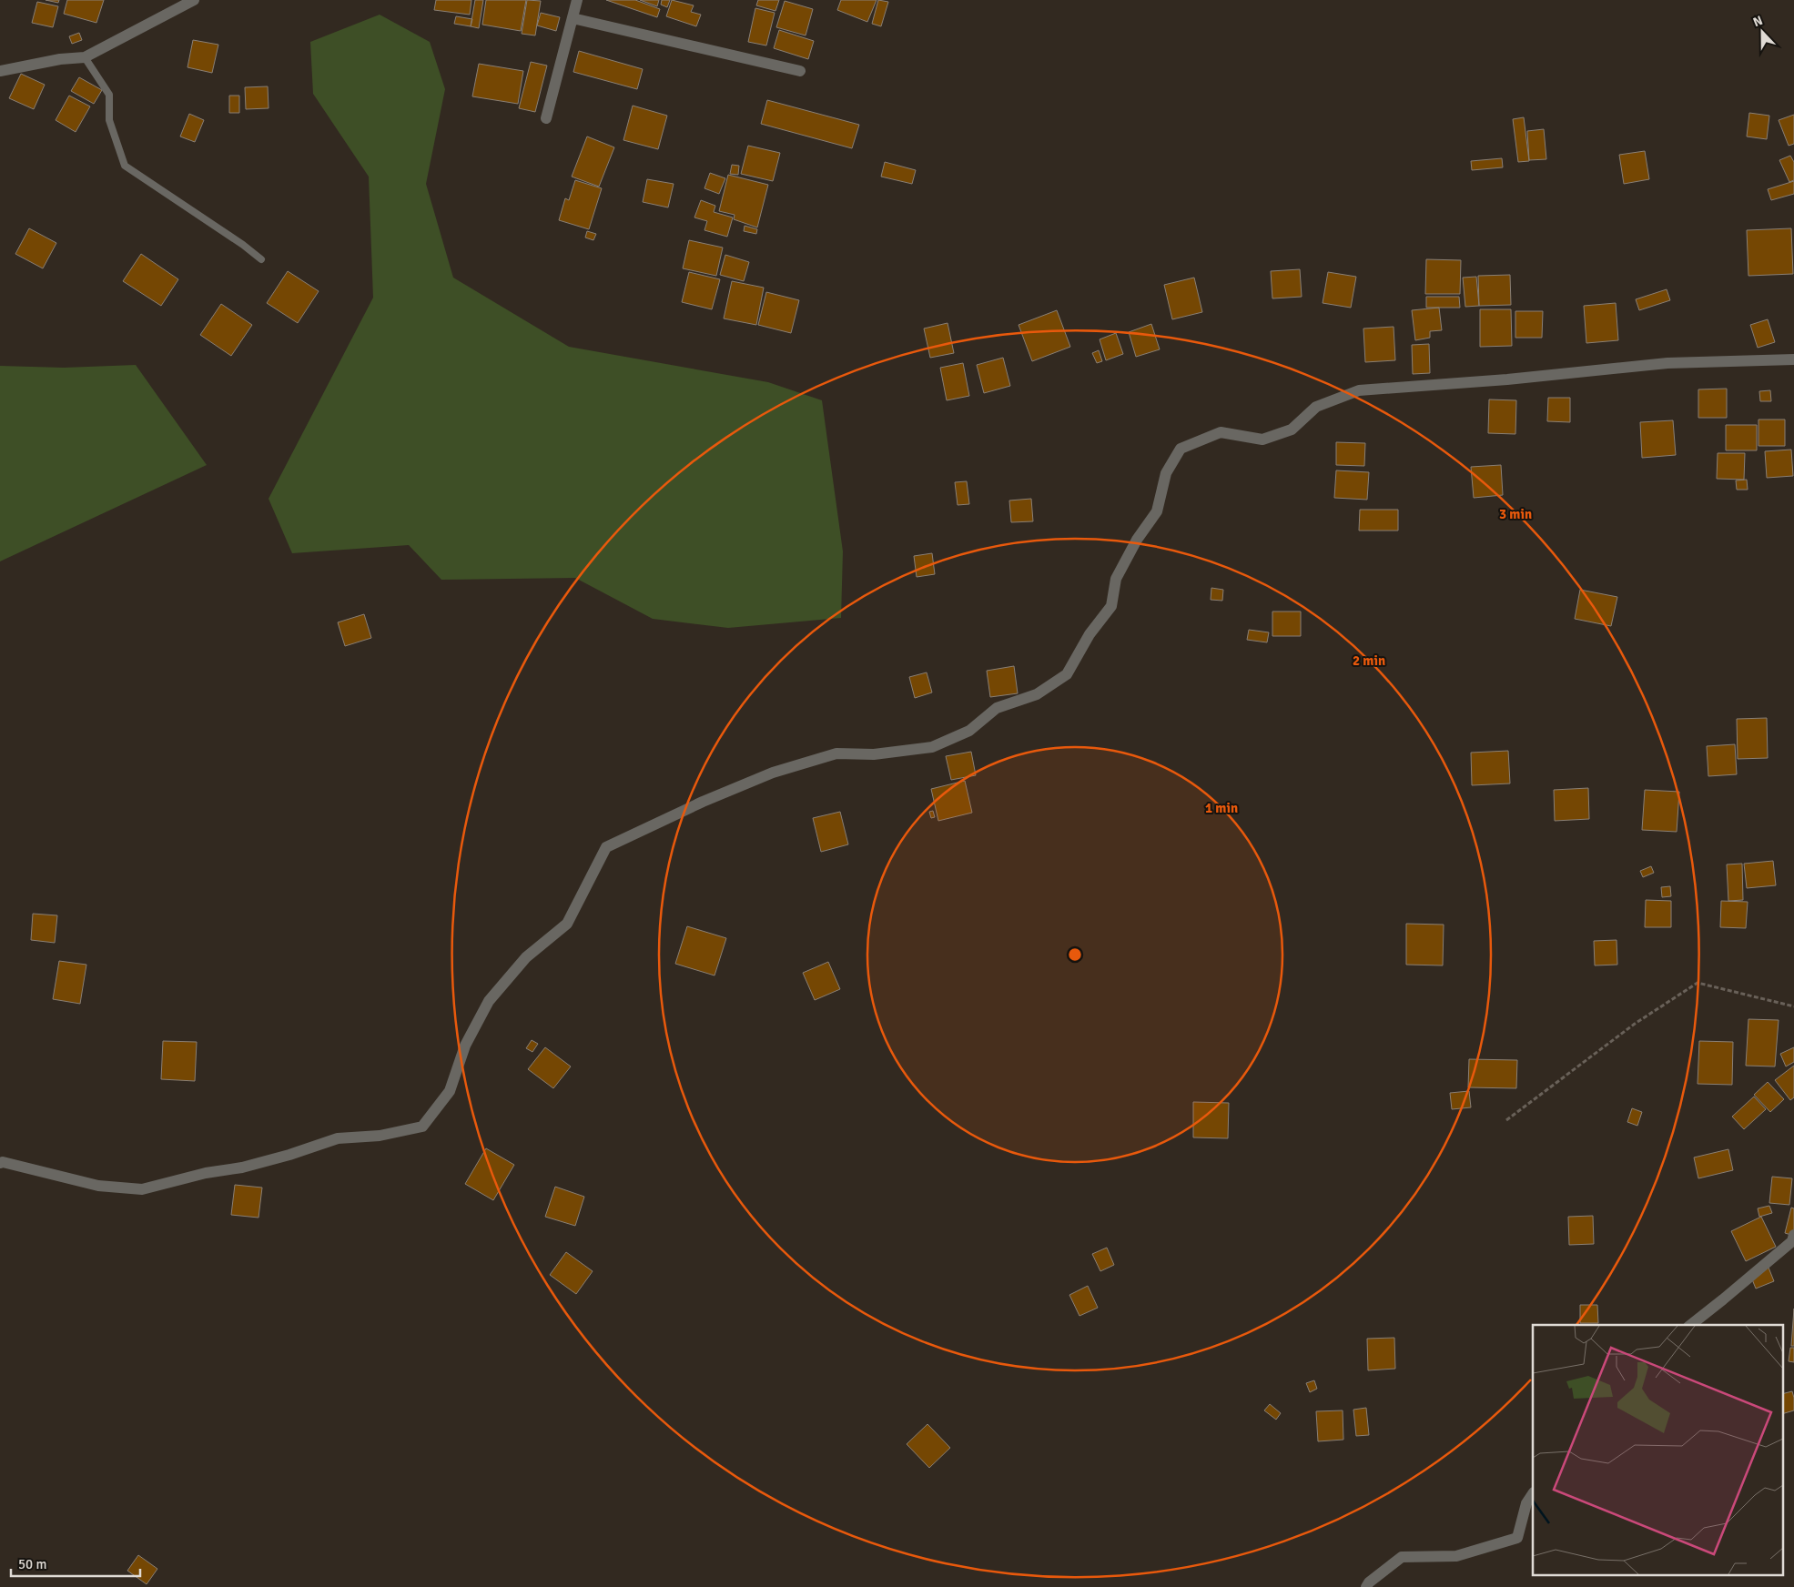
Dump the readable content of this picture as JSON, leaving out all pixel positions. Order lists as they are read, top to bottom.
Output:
{
  "scale_bar": "50 m",
  "north": "top",
  "rings": ["3 min", "2 min", "1 min"]
}
